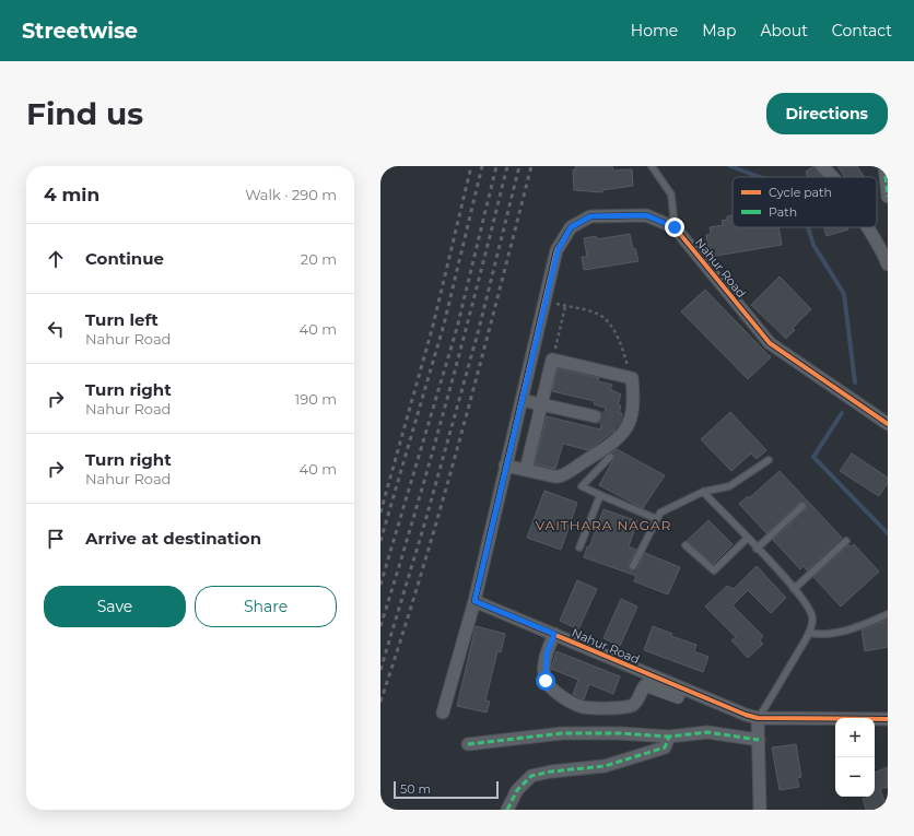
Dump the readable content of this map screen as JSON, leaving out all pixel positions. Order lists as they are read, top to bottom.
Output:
{
  "streets": {
    "street": ["Nahur Road"]
  },
  "districts": ["VAITHARA NAGAR"],
  "legend": ["Cycle path", "Path"],
  "scale_bar": "50 m",
  "page": {
    "header": "Streetwise",
    "nav": [
      "Home",
      "Map",
      "About",
      "Contact"
    ],
    "buttons": [
      "Directions",
      ["Save", "Share"]
    ],
    "title": "Find us",
    "heading": ["4 min", "Walk · 290 m"],
    "list": [
      ["Continue", "20 m"],
      ["Turn left", "Nahur Road", "40 m"],
      ["Turn right", "Nahur Road", "190 m"],
      ["Turn right", "Nahur Road", "40 m"],
      "Arrive at destination"
    ],
    "map_buttons": ["+", "−"],
    "scale": "50 m"
  }
}
